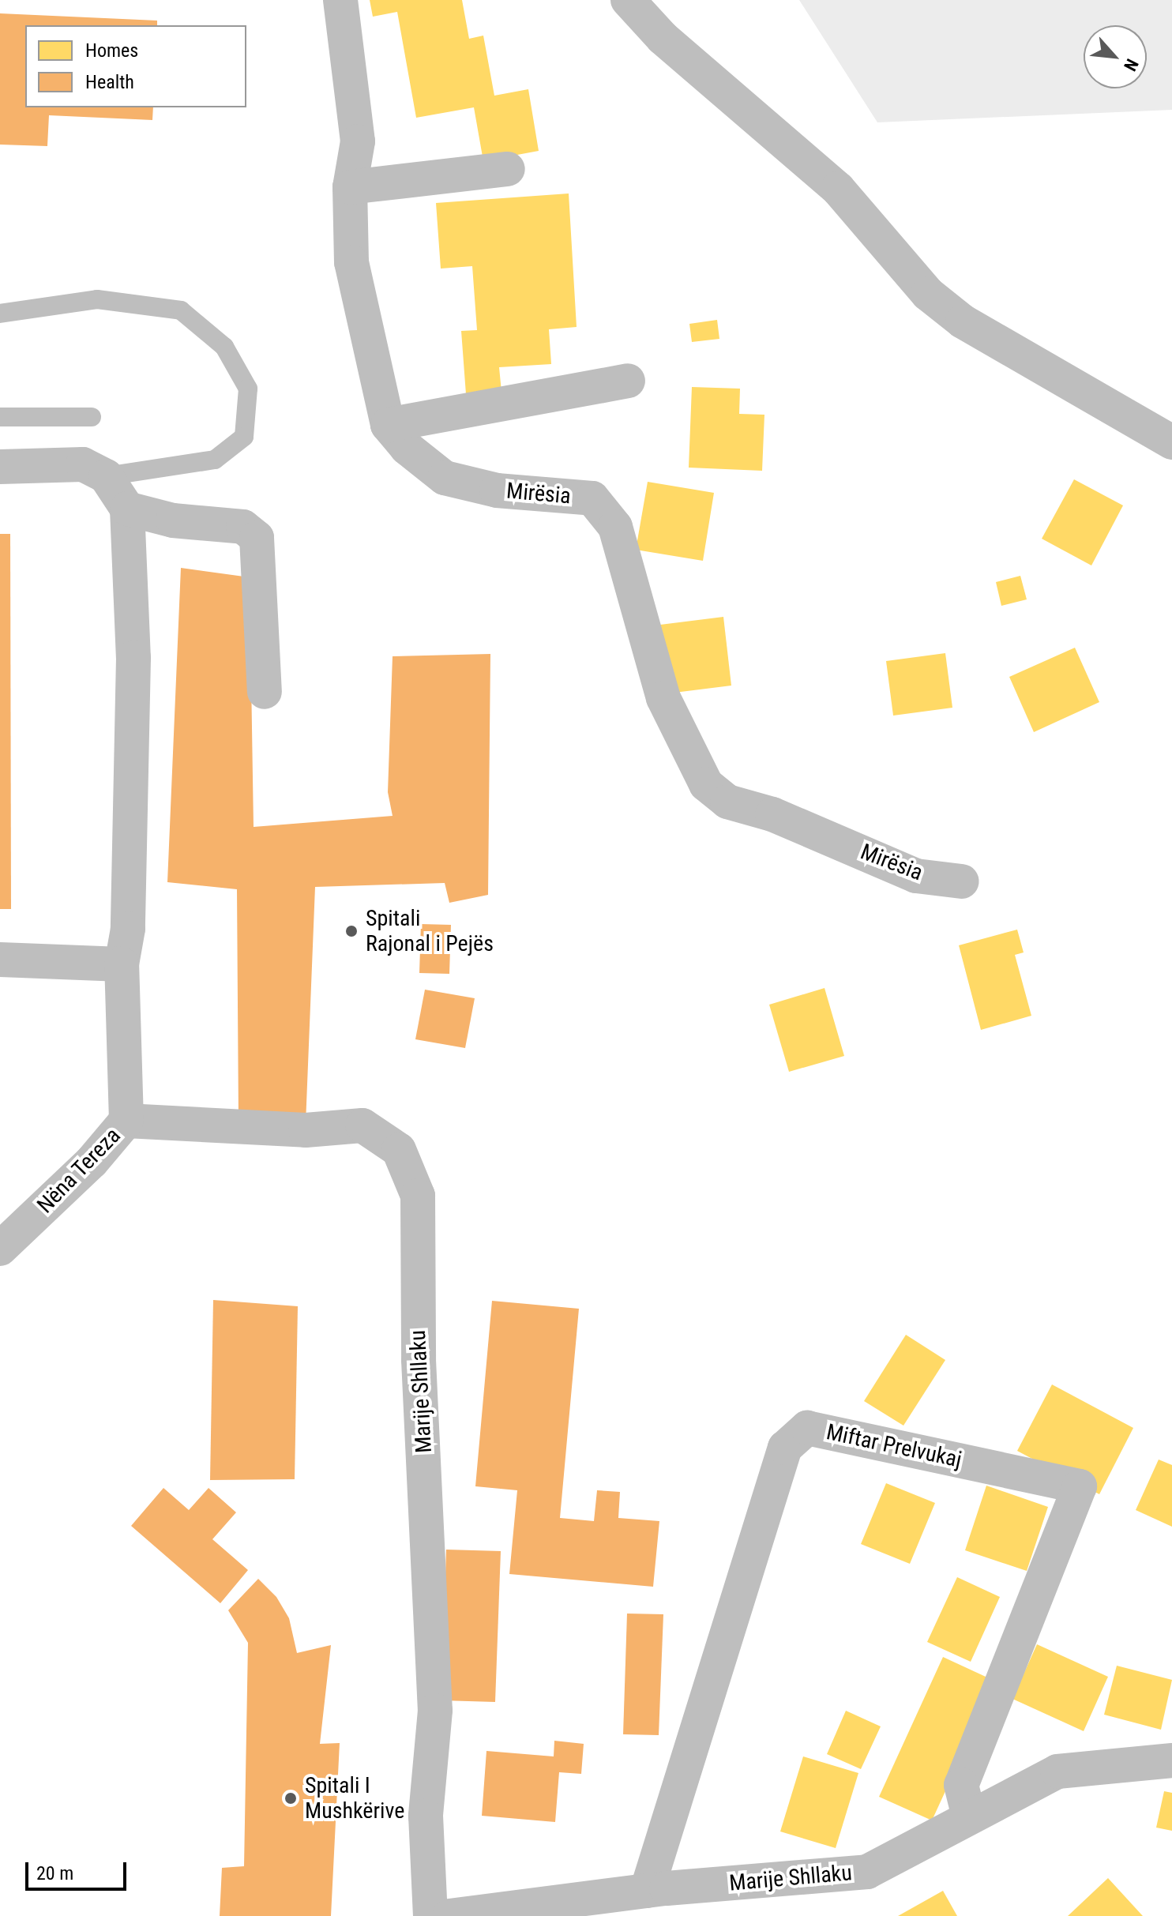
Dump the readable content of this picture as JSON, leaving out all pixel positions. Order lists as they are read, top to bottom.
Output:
{
  "streets": {
    "street": [
      "Mirësia",
      "Nëna Tereza",
      "Marije Shllaku",
      "Miftar Prelvukaj"
    ]
  },
  "crossings": [
    ["Nëna Tereza", "Marije Shllaku"],
    ["Marije Shllaku", "Miftar Prelvukaj"]
  ],
  "places": ["Spitali Rajonal i Pejës", "Spitali I Mushkërive"],
  "legend": ["Homes", "Health"],
  "scale_bar": "20 m",
  "north": "bottom right"
}
